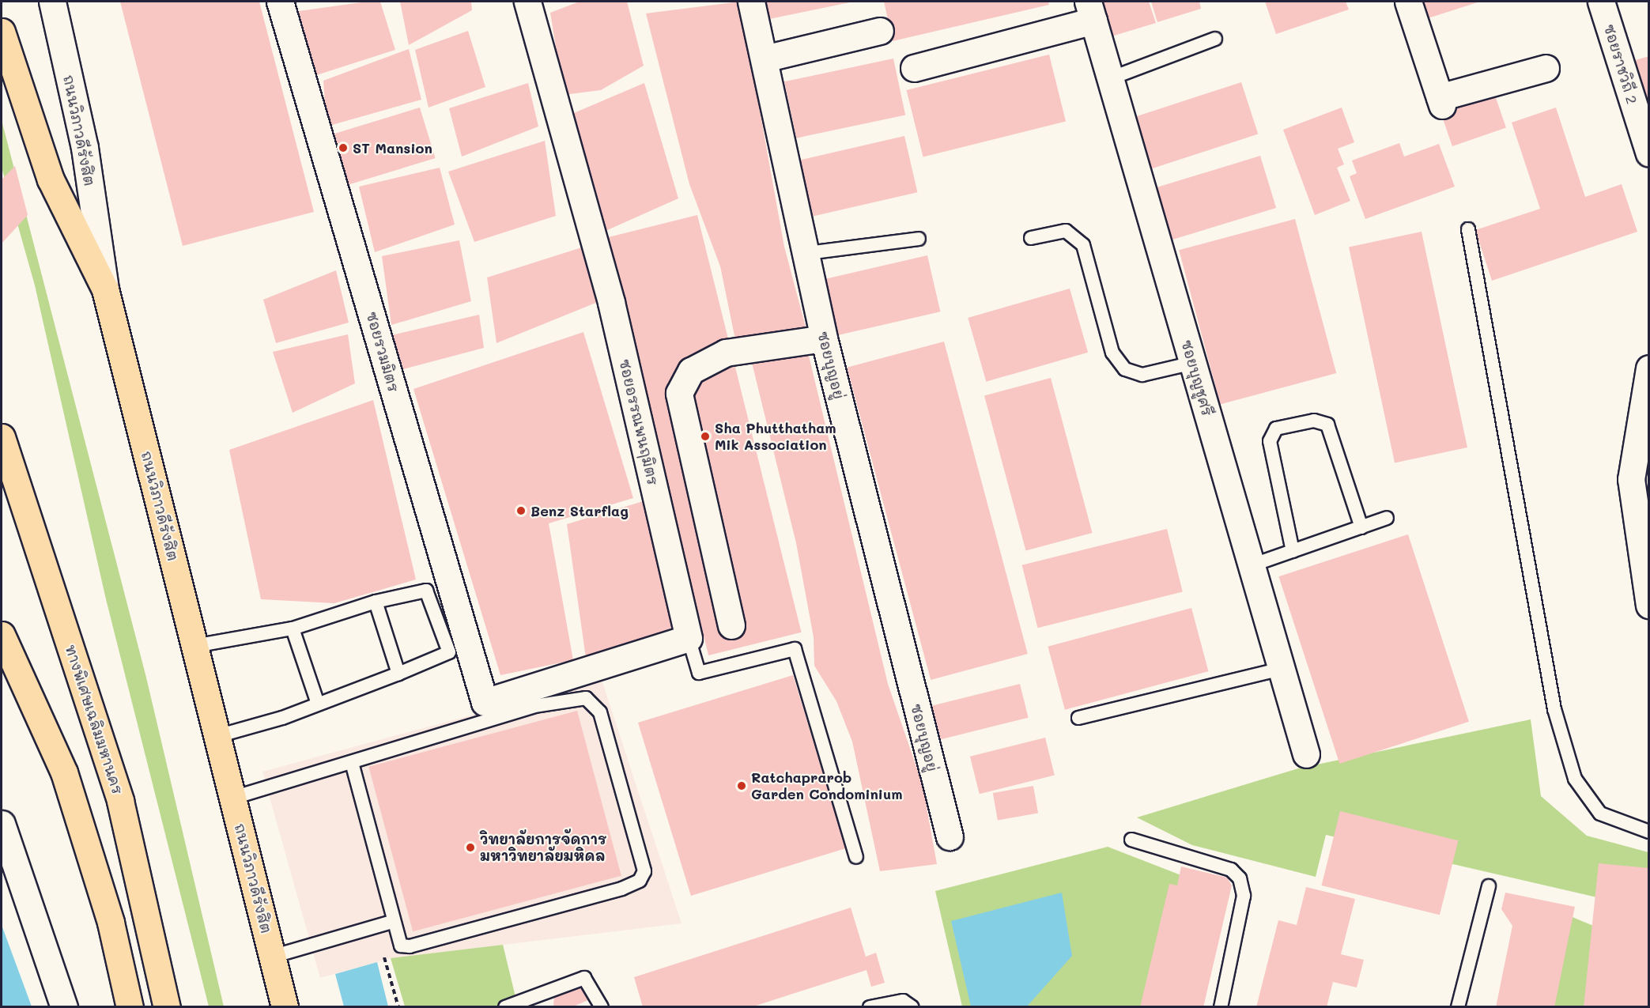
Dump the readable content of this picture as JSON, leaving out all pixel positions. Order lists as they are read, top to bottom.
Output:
{
  "streets": {
    "highway": ["ถนนวิภาวดีรังสิต", "ทางพิเศษเฉลิมมหานคร"],
    "street": [
      "ซอยราชวิถี 2",
      "ซอยรวมมิตร",
      "ซอยบุญอยู่",
      "ซอยบุญชูศรี",
      "ซอยอรรณพนฤมิตร"
    ]
  },
  "places": [
    "ST Mansion",
    "Sha Phutthatham Mik Association",
    "Benz Starflag",
    "Ratchaprarob Garden Condominium",
    "วิทยาลัยการจัดการ มหาวิทยาลัยมหิดล"
  ]
}
